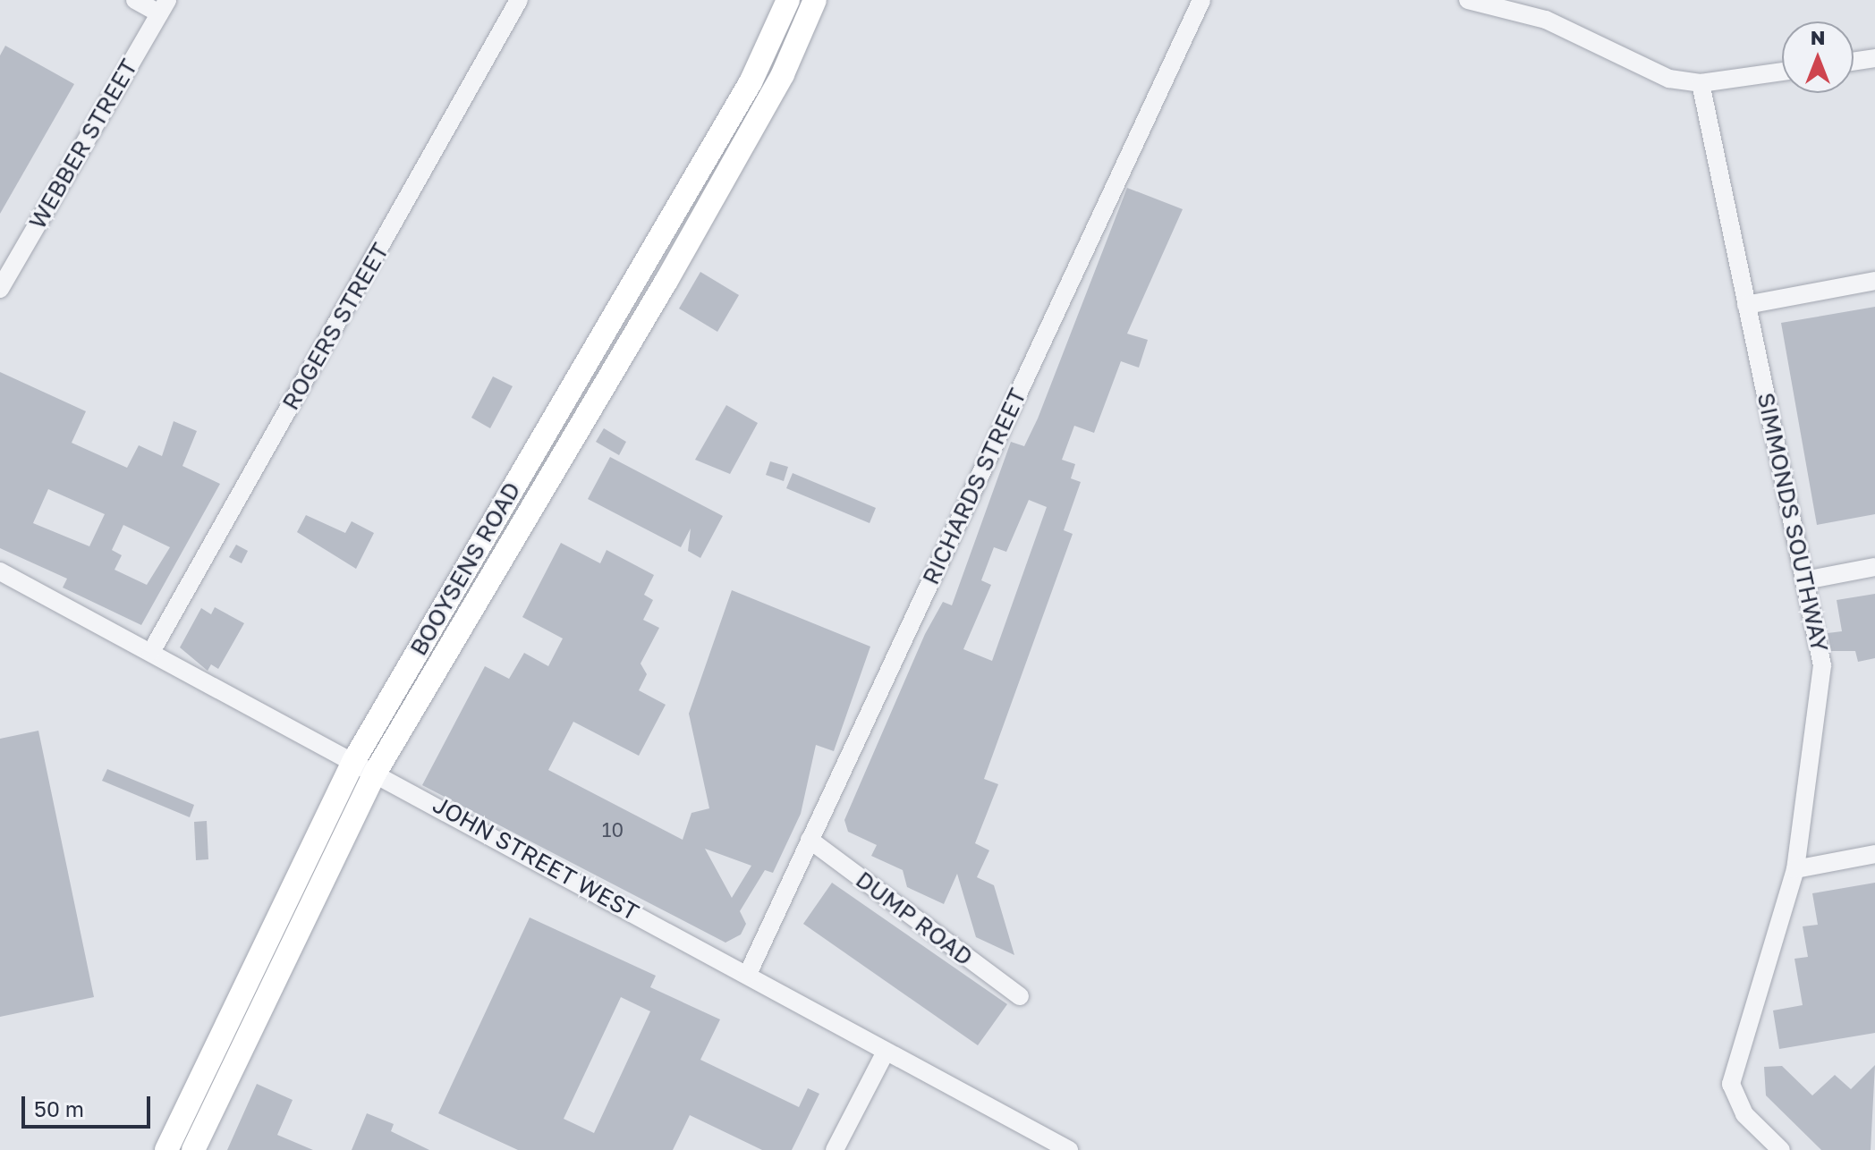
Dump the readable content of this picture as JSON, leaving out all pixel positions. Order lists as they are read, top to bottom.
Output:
{
  "streets": {
    "main road": ["BOOYSENS ROAD"],
    "street": [
      "WEBBER STREET",
      "ROGERS STREET",
      "RICHARDS STREET",
      "SIMMONDS SOUTHWAY",
      "JOHN STREET WEST",
      "DUMP ROAD"
    ]
  },
  "crossings": [
    ["ROGERS STREET", "JOHN STREET WEST"],
    ["RICHARDS STREET", "JOHN STREET WEST"],
    ["RICHARDS STREET", "DUMP ROAD"],
    ["BOOYSENS ROAD", "JOHN STREET WEST"]
  ],
  "house_numbers": ["10"],
  "scale_bar": "50 m",
  "north": "top"
}
